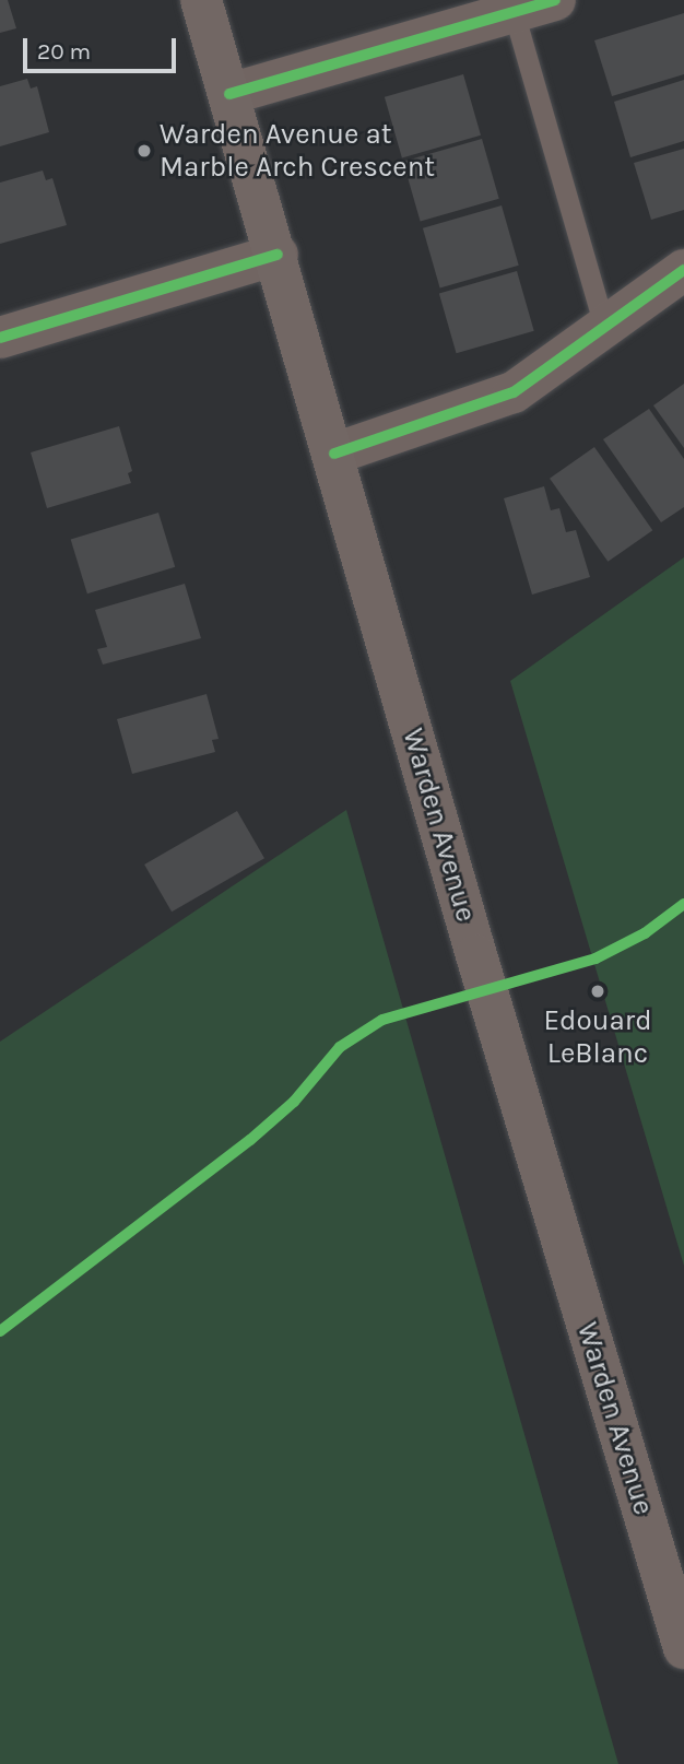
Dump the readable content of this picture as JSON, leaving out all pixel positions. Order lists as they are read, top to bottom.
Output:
{
  "streets": {
    "main road": ["Warden Avenue"]
  },
  "places": ["Warden Avenue at Marble Arch Crescent", "Edouard LeBlanc"],
  "scale_bar": "20 m"
}
